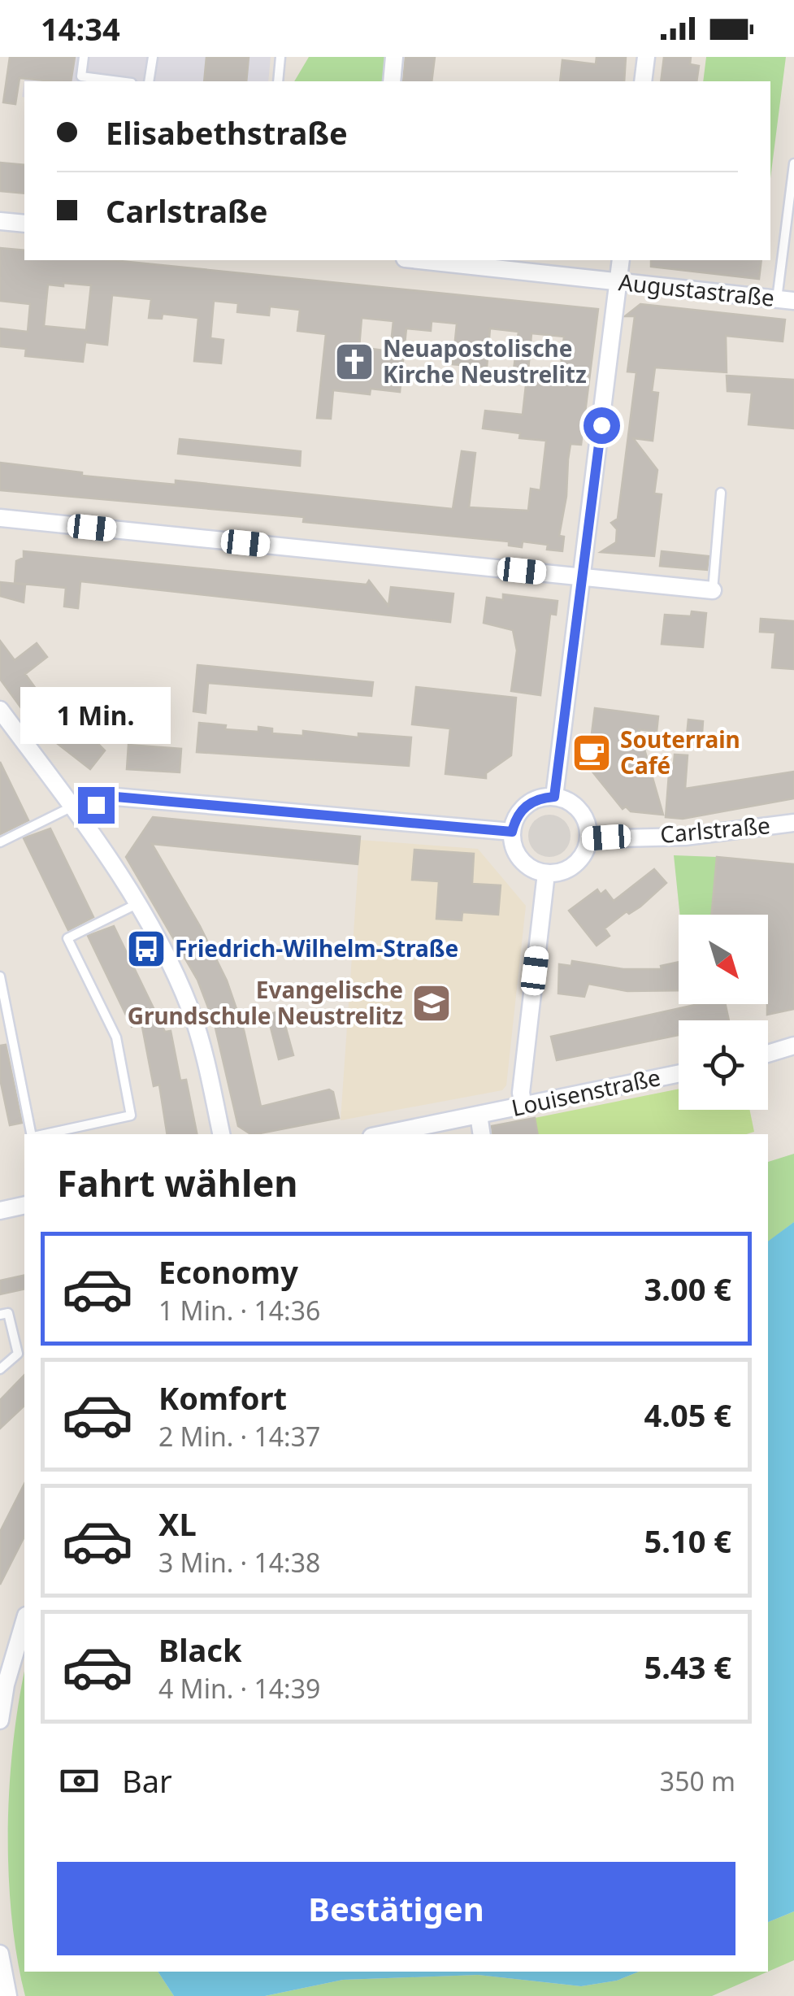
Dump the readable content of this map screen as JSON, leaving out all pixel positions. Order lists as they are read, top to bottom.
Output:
{
  "streets": {
    "street": ["Augustastraße", "Carlstraße", "Louisenstraße"]
  },
  "places": {
    "church": ["Neuapostolische Kirche Neustrelitz"],
    "cafe": ["Souterrain Café"],
    "bus stop": ["Friedrich-Wilhelm-Straße"],
    "school or university": ["Evangelische Grundschule Neustrelitz"]
  },
  "north": "bottom right",
  "page": {
    "status": "14:34",
    "banner": ["Elisabethstraße", "Carlstraße"],
    "bubble": "1 Min.",
    "heading": "Fahrt wählen",
    "list": [
      {
        "name": "Economy",
        "note": "1 Min. · 14:36",
        "value": "3.00 €"
      },
      {
        "name": "Komfort",
        "note": "2 Min. · 14:37",
        "value": "4.05 €"
      },
      {
        "name": "XL",
        "note": "3 Min. · 14:38",
        "value": "5.10 €"
      },
      {
        "name": "Black",
        "note": "4 Min. · 14:39",
        "value": "5.43 €"
      }
    ],
    "pay": ["Bar", "350 m"],
    "buttons": "Bestätigen"
  }
}
